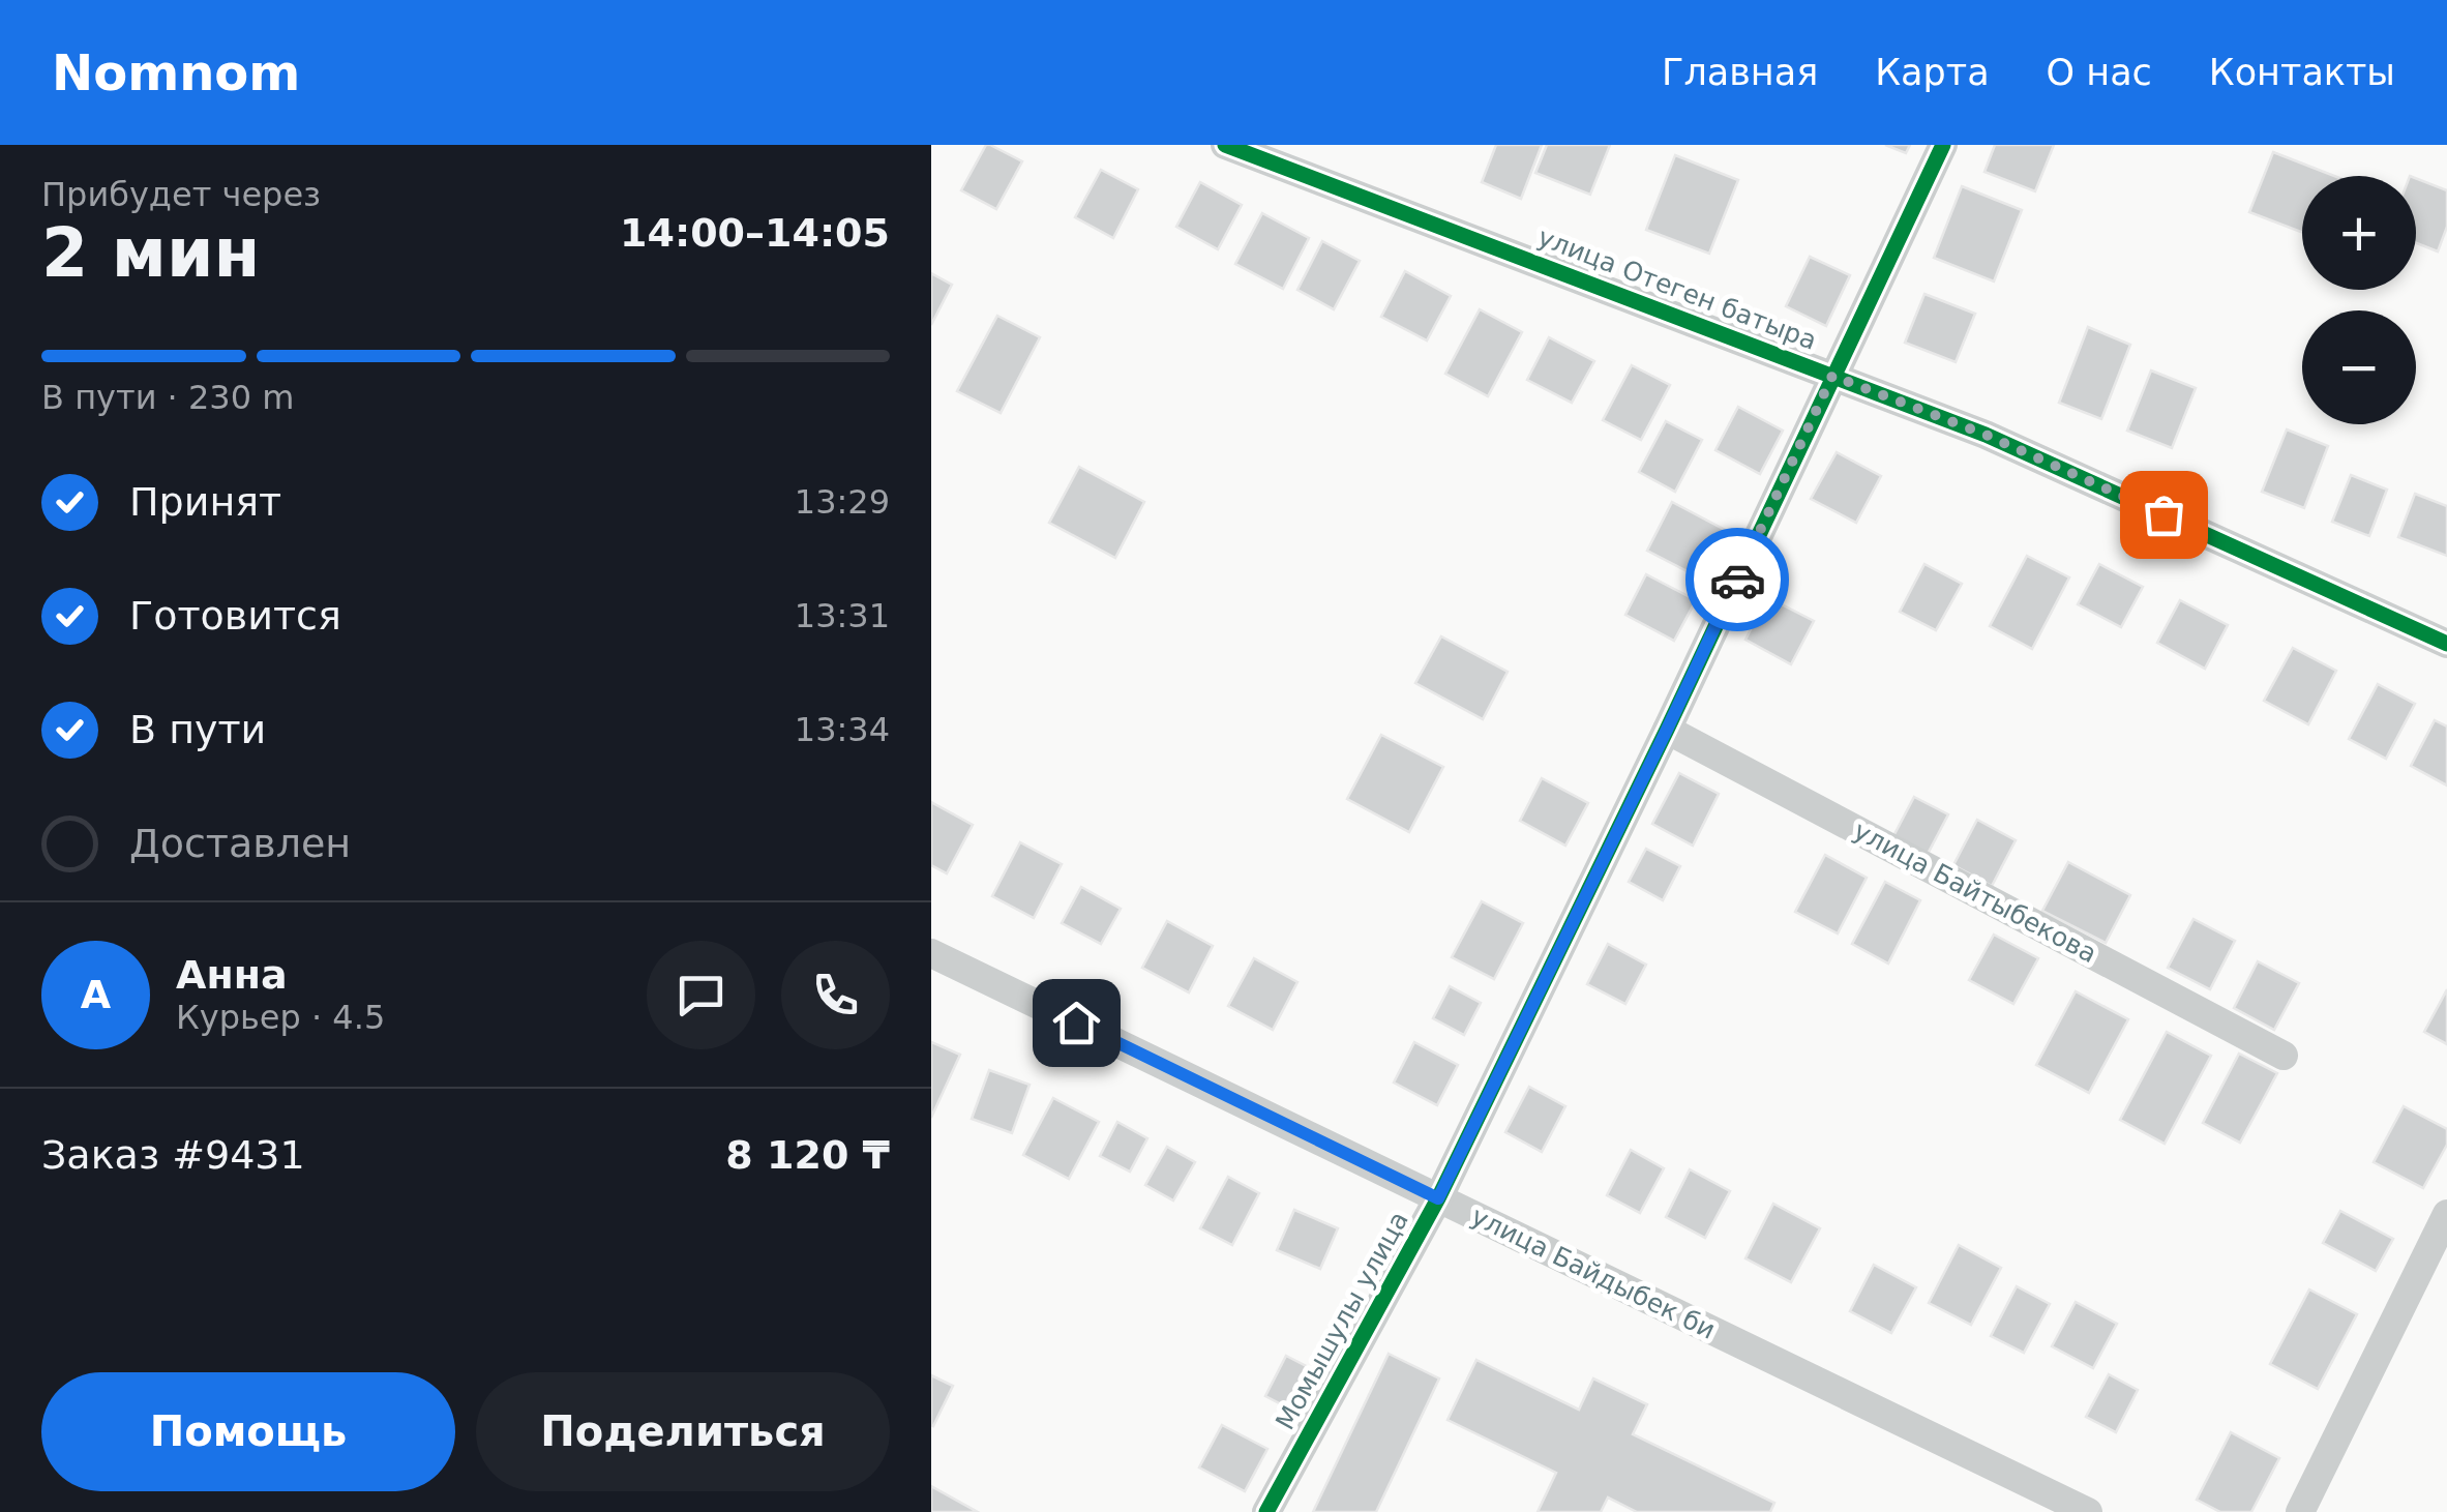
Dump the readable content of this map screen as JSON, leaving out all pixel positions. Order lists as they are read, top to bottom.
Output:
{
  "streets": {
    "street": [
      "улица Отеген батыра",
      "улица Байтыбекова",
      "улица Байдыбек би",
      "Момышулы улица"
    ]
  },
  "crossings": [
    ["улица Отеген батыра", "Момышулы улица"],
    ["улица Байтыбекова", "Момышулы улица"],
    ["улица Байдыбек би", "Момышулы улица"]
  ],
  "page": {
    "header": "Nomnom",
    "nav": [
      "Главная",
      "Карта",
      "О нас",
      "Контакты"
    ],
    "heading": ["2 мин", "Прибудет через", "14:00–14:05"],
    "panel": [
      "Анна",
      "Курьер · 4.5",
      "Заказ #9431",
      "8 120 ₸"
    ],
    "map_buttons": ["+", "−"],
    "bar": "В пути · 230 m",
    "list": [
      ["Принят", "13:29"],
      ["Готовится", "13:31"],
      ["В пути", "13:34"],
      "Доставлен"
    ],
    "round": "А",
    "buttons": ["Помощь", "Поделиться"]
  }
}
